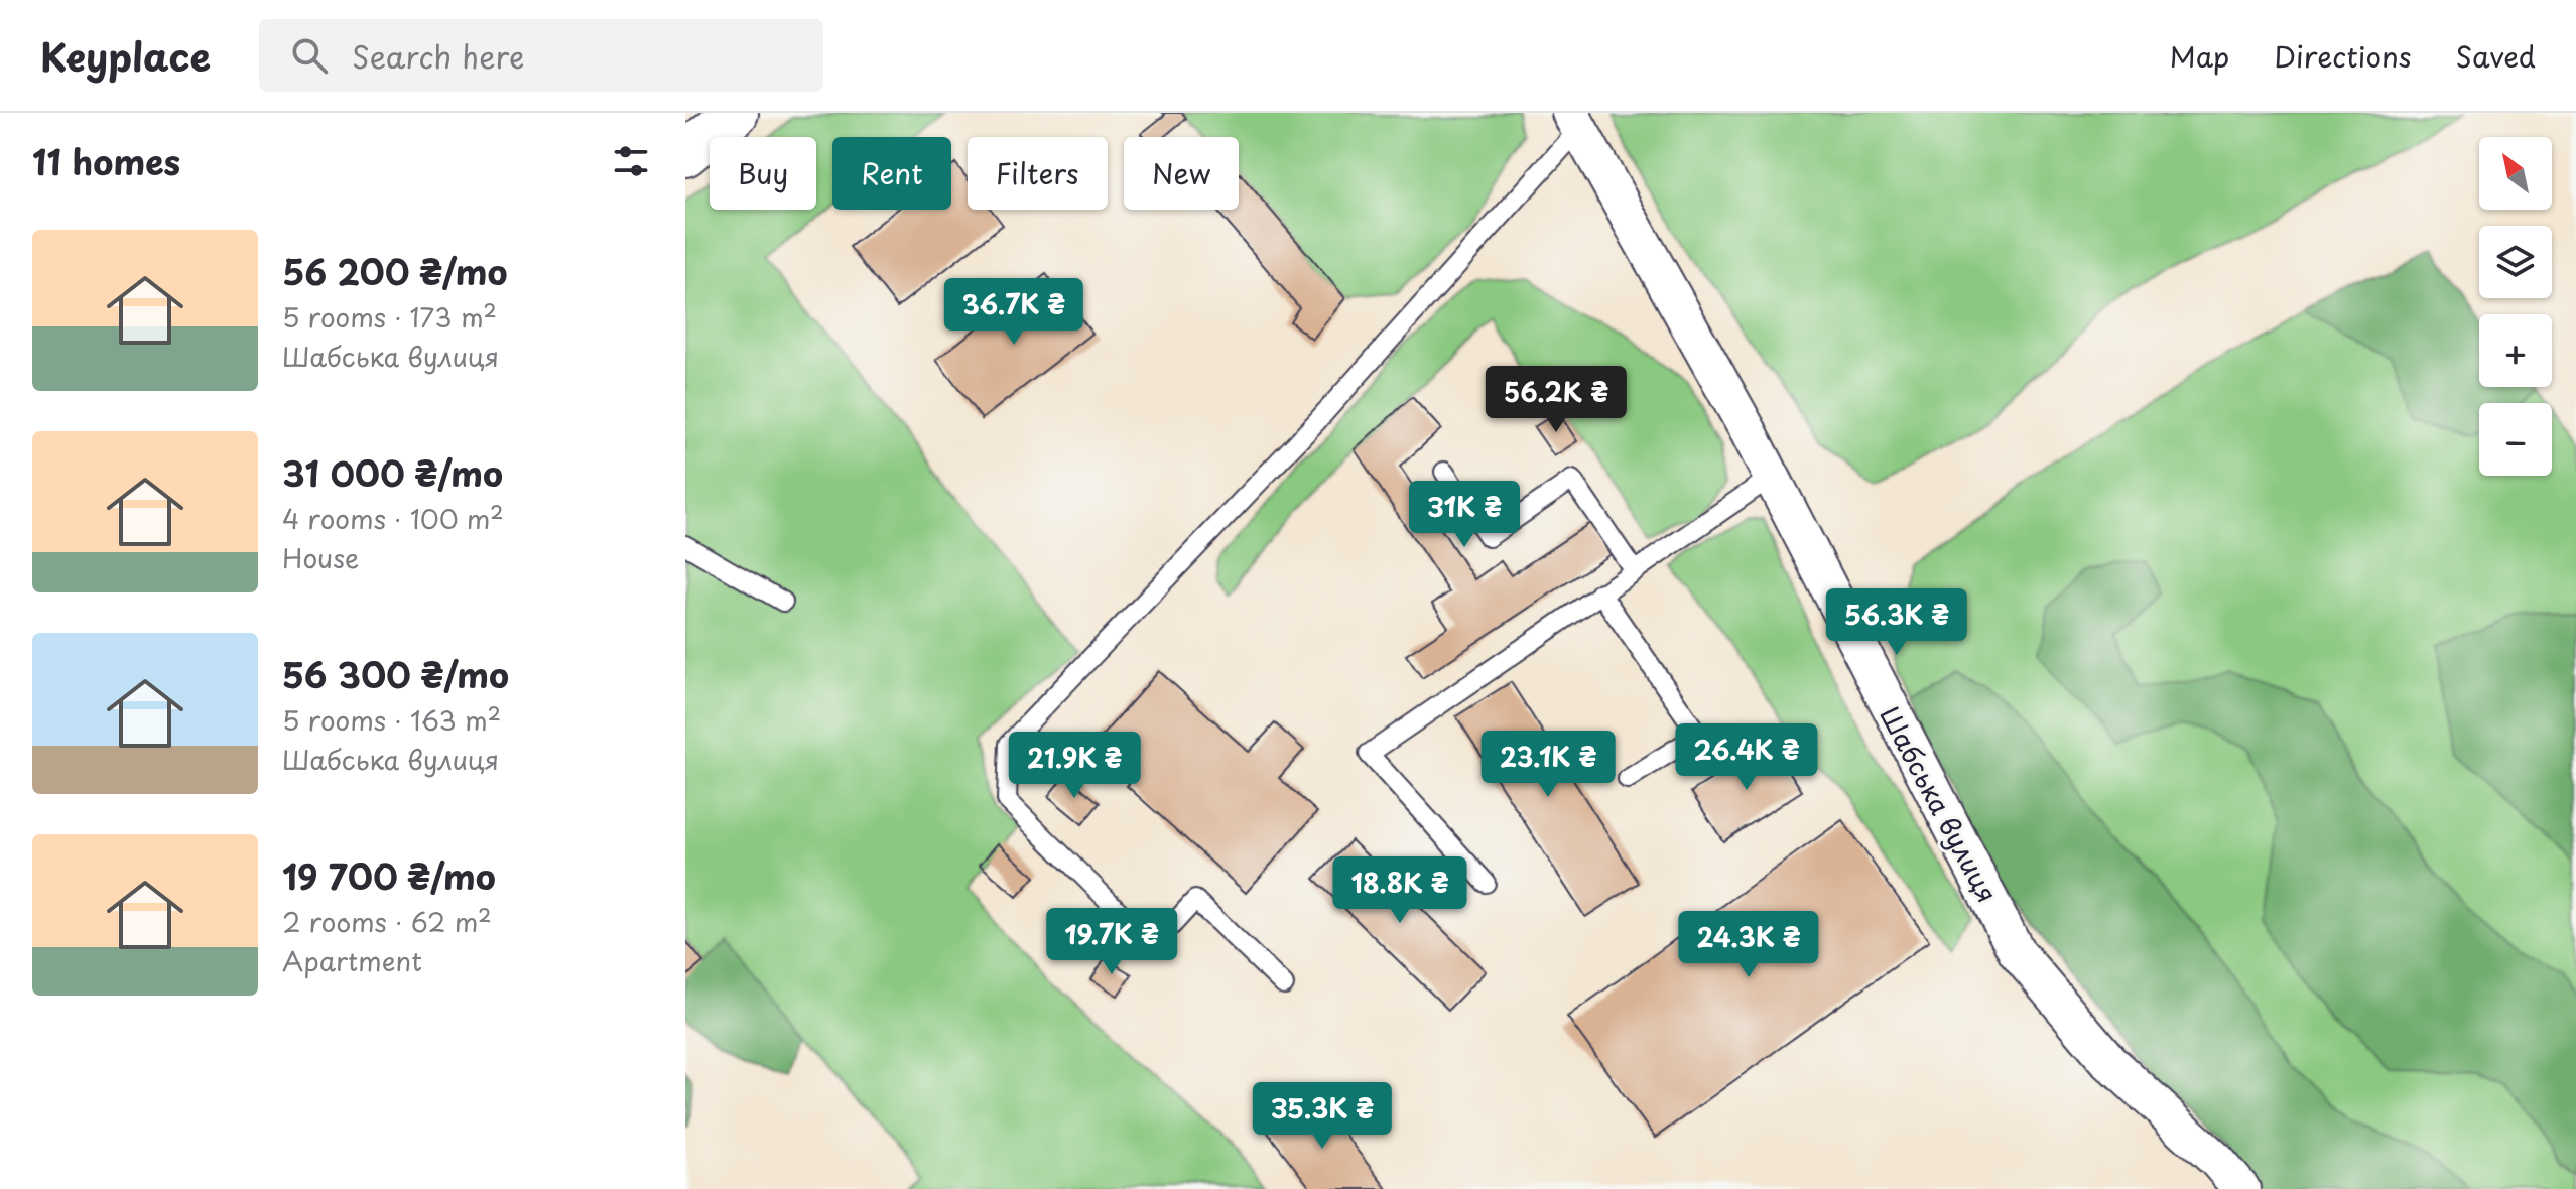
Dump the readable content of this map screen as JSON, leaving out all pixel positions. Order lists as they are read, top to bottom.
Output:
{
  "streets": {
    "street": ["Шабська вулиця"]
  },
  "north": "top left",
  "page": {
    "header": "Keyplace",
    "search": "Search here",
    "nav": ["Map", "Directions", "Saved"],
    "heading": "11 homes",
    "map_buttons": ["+", "−"],
    "chip": [
      "Buy",
      "Rent",
      "Filters",
      "New"
    ],
    "list": [
      {
        "name": "56 200 ₴/mo",
        "note": "5 rooms · 173 m² · Шабська вулиця"
      },
      {
        "name": "31 000 ₴/mo",
        "note": "4 rooms · 100 m² · House"
      },
      {
        "name": "56 300 ₴/mo",
        "note": "5 rooms · 163 m² · Шабська вулиця"
      },
      {
        "name": "19 700 ₴/mo",
        "note": "2 rooms · 62 m² · Apartment"
      }
    ],
    "price": [
      "36.7K ₴",
      "56.2K ₴",
      "31K ₴",
      "56.3K ₴",
      "26.4K ₴",
      "23.1K ₴",
      "21.9K ₴",
      "18.8K ₴",
      "19.7K ₴",
      "24.3K ₴",
      "35.3K ₴"
    ]
  }
}
